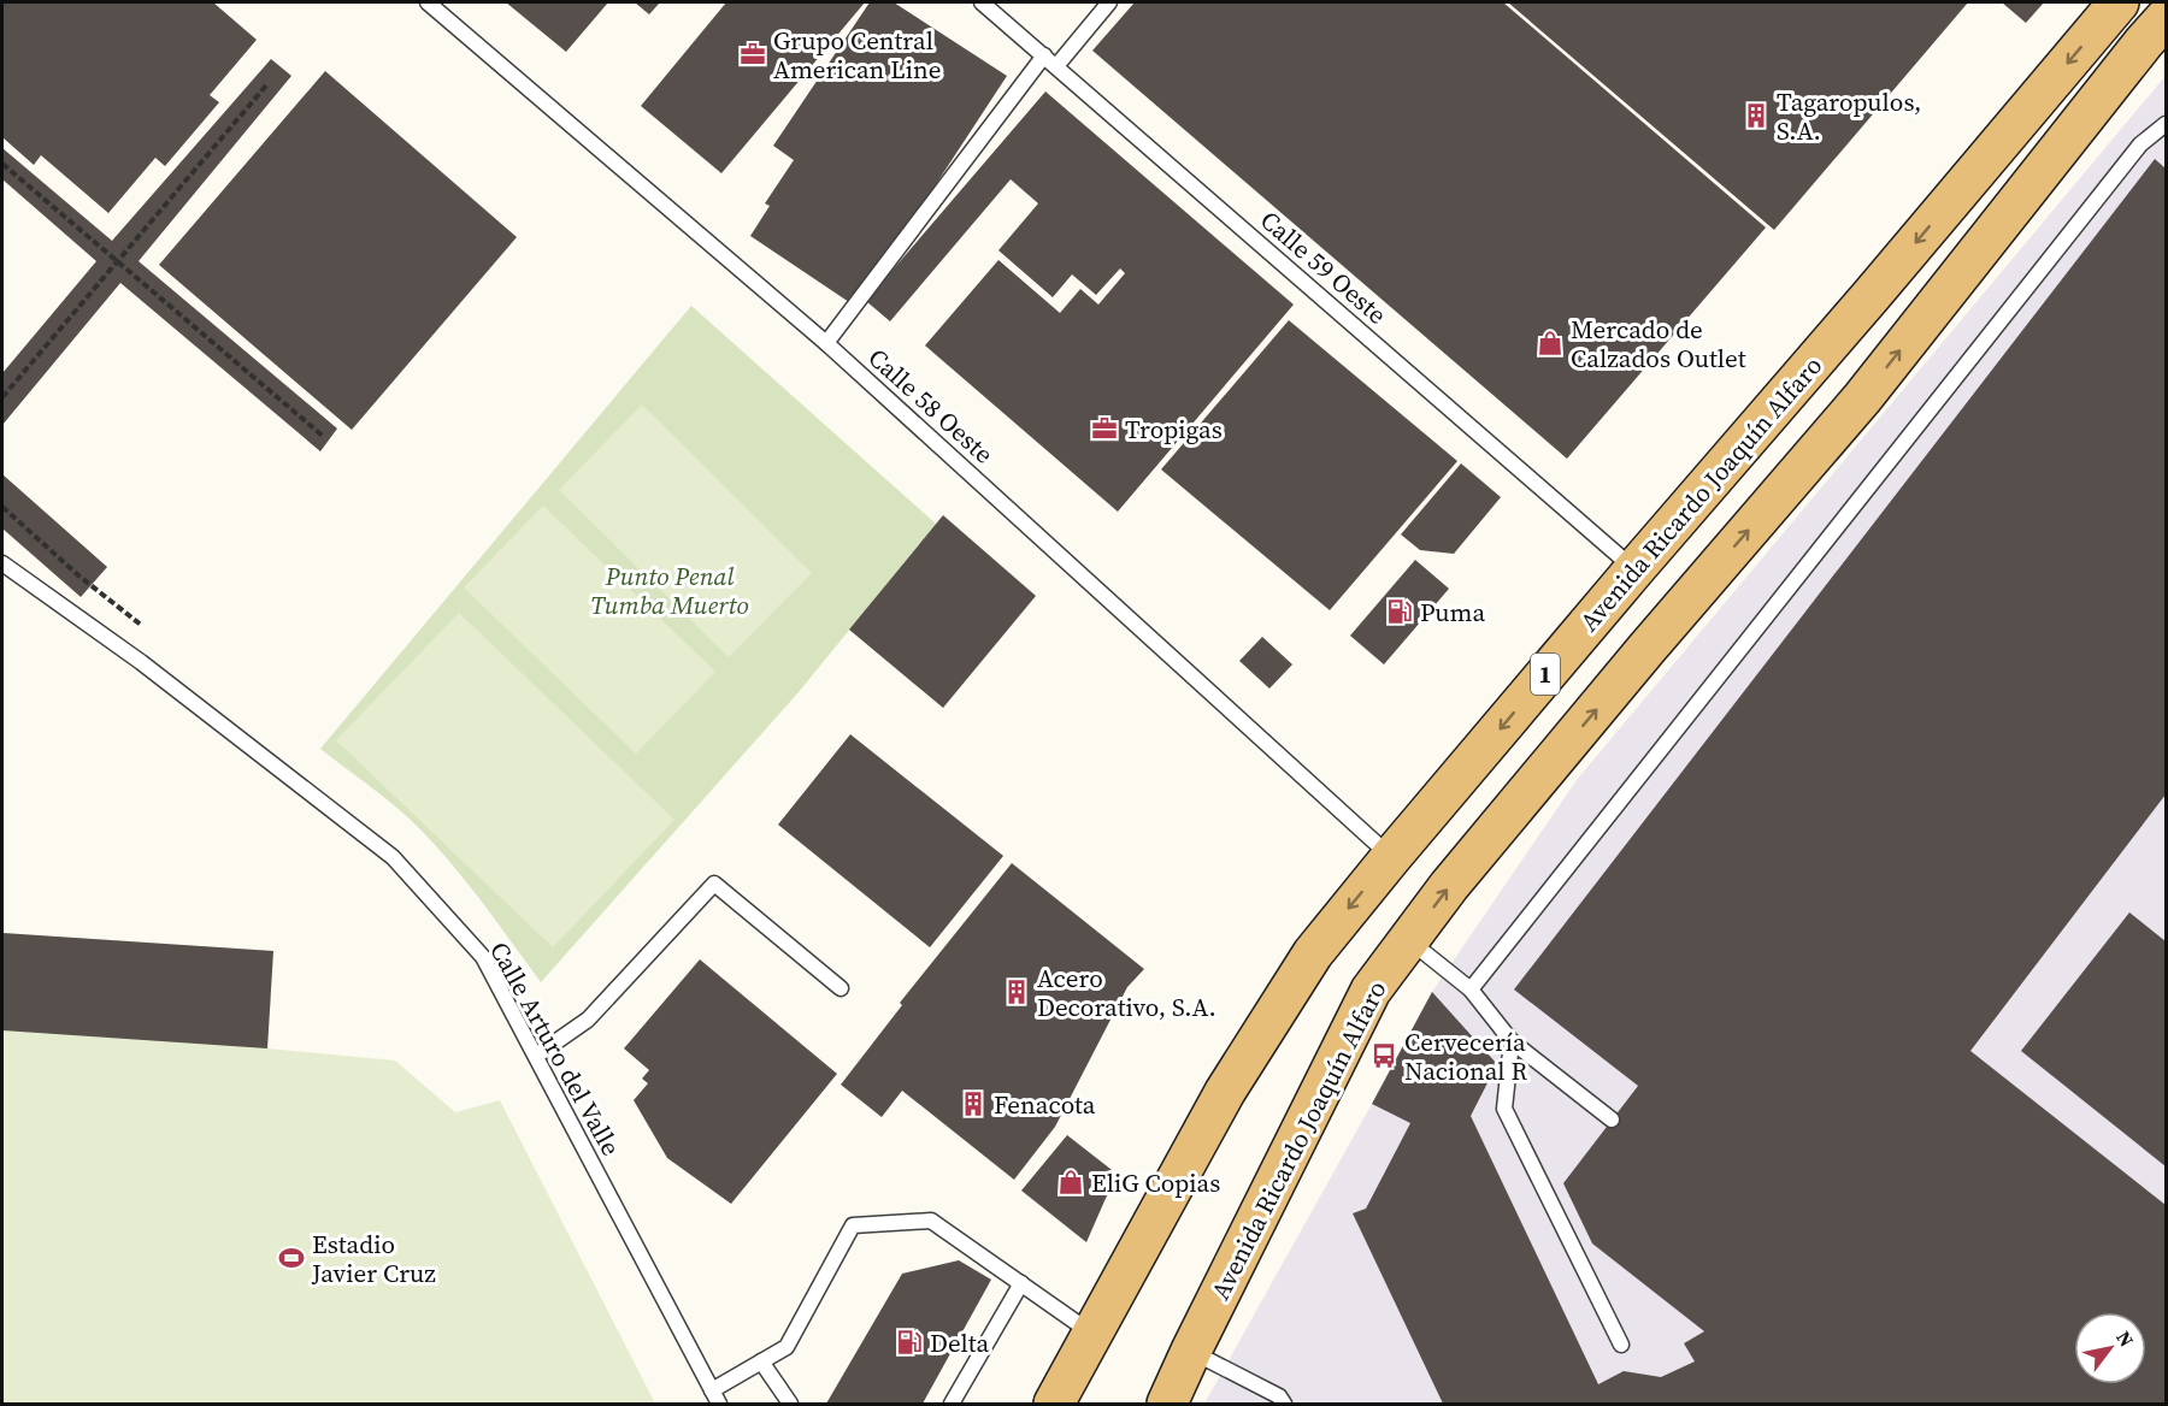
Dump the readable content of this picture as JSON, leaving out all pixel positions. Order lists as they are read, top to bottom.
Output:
{
  "streets": {
    "main road": ["Avenida Ricardo Joaquín Alfaro", "1"],
    "lane": ["Calle 59 Oeste", "Calle 58 Oeste", "Calle Arturo del Valle"]
  },
  "crossings": [
    ["Calle 59 Oeste", "Avenida Ricardo Joaquín Alfaro"],
    ["Calle 58 Oeste", "Avenida Ricardo Joaquín Alfaro"]
  ],
  "parks": ["Punto Penal Tumba Muerto"],
  "places": {
    "office": ["Grupo Central American Line", "Tropigas"],
    "building": ["Tagaropulos, S.A.", "Acero Decorativo, S.A.", "Fenacota"],
    "shop": ["Mercado de Calzados Outlet", "EliG Copias"],
    "fuel station": ["Puma", "Delta"],
    "bus stop": ["Cervecería Nacional R"],
    "sports": ["Estadio Javier Cruz"]
  },
  "north": "top right"
}
